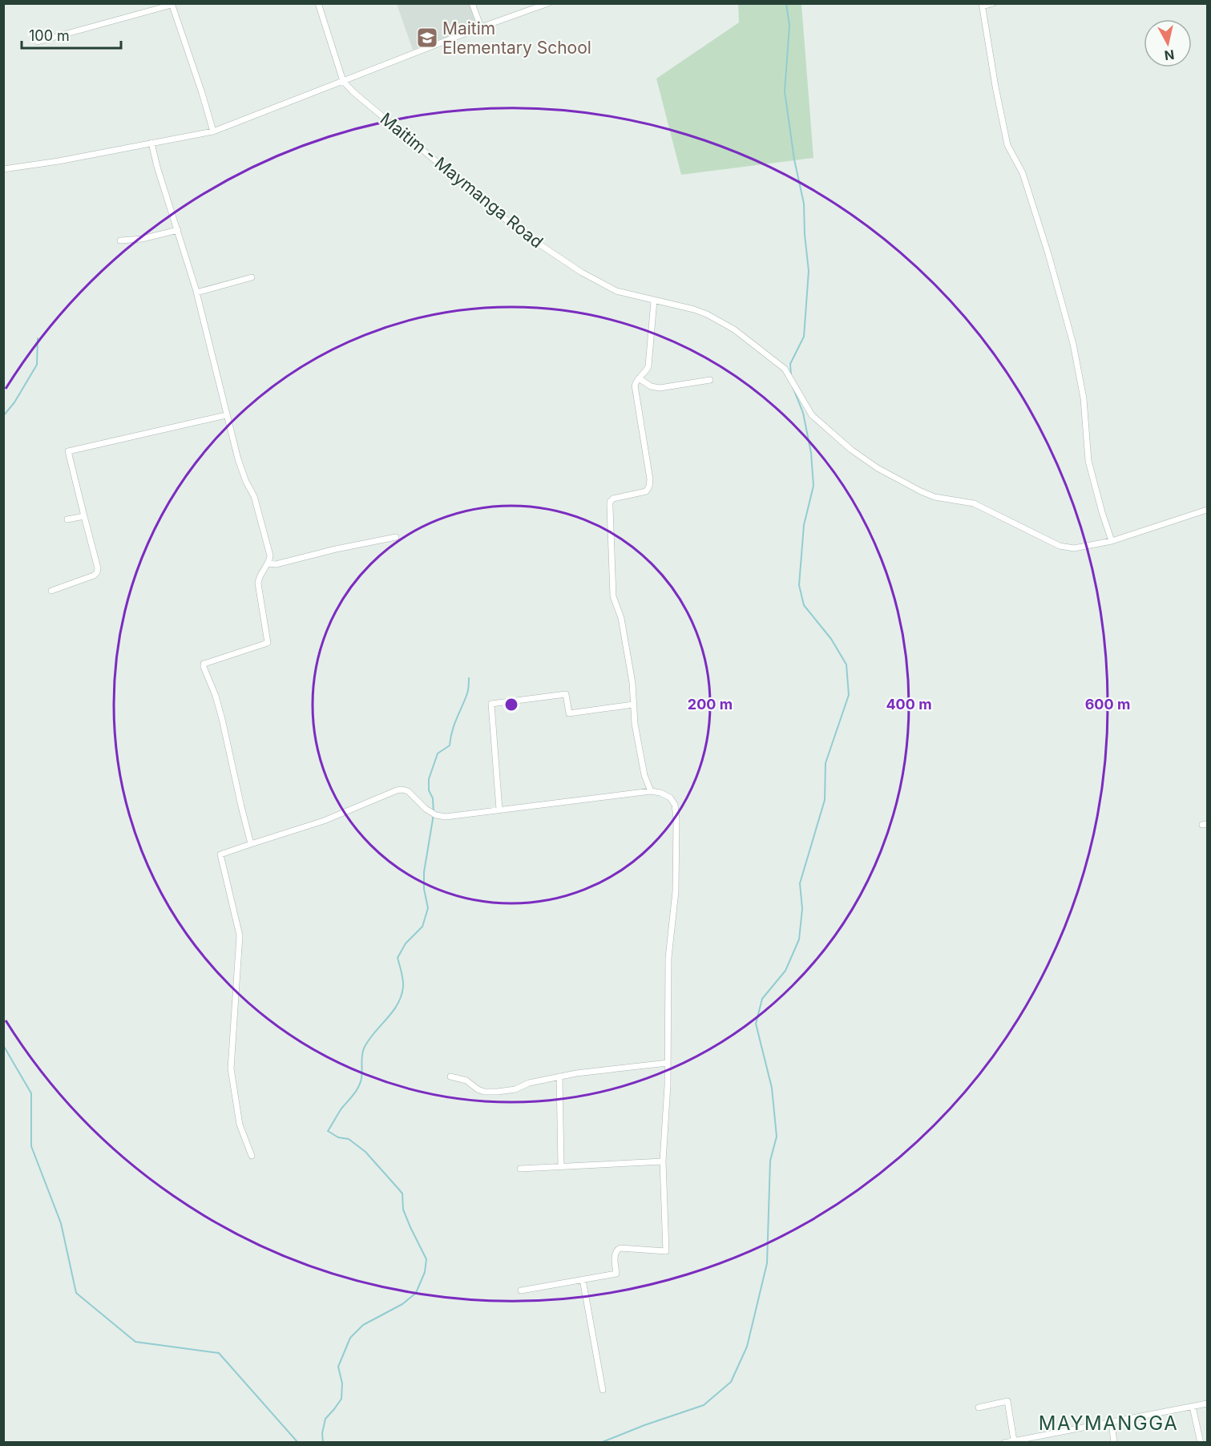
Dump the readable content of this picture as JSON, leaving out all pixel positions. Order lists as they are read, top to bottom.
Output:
{
  "streets": {
    "street": ["Maitim - Maymanga Road"]
  },
  "districts": ["MAYMANGGA"],
  "places": {
    "school or university": ["Maitim Elementary School"]
  },
  "scale_bar": "100 m",
  "north": "bottom",
  "rings": ["200 m", "400 m", "600 m"]
}
